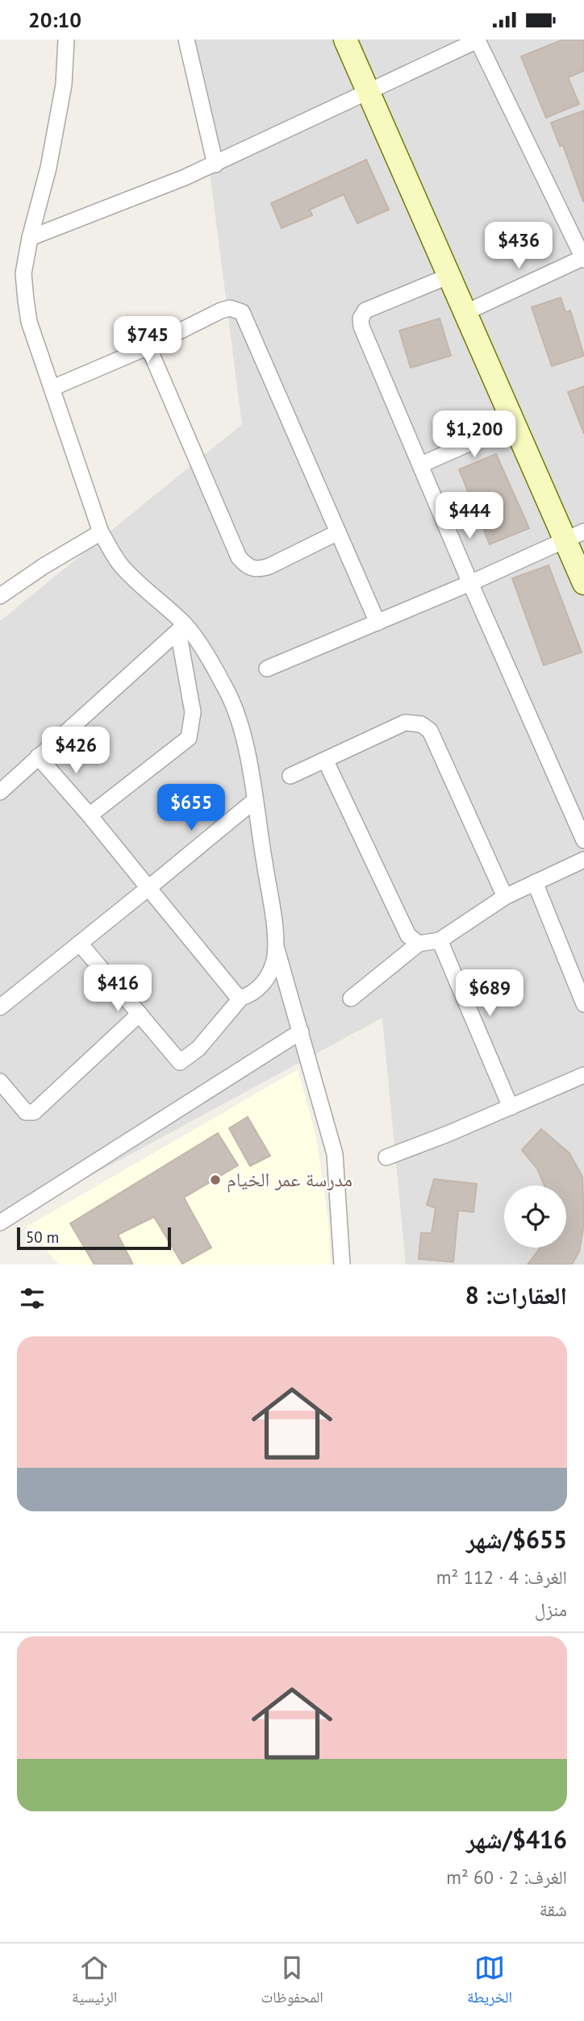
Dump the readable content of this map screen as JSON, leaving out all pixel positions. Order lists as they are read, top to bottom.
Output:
{
  "places": ["مدرسة عمر الخيام"],
  "scale_bar": "50 m",
  "page": {
    "status": "20:10",
    "price": [
      "$436",
      "$745",
      "$1,200",
      "$444",
      "$426",
      "$655",
      "$416",
      "$689"
    ],
    "scale": "50 m",
    "heading": "العقارات: 8",
    "list": [
      {
        "name": "$655/شهر",
        "note": "الغرف: 4 · 112 m² · منزل"
      },
      {
        "name": "$416/شهر",
        "note": "الغرف: 2 · 60 m² · شقة"
      }
    ],
    "tabs": ["الخريطة", "المحفوظات", "الرئيسية"]
  }
}
